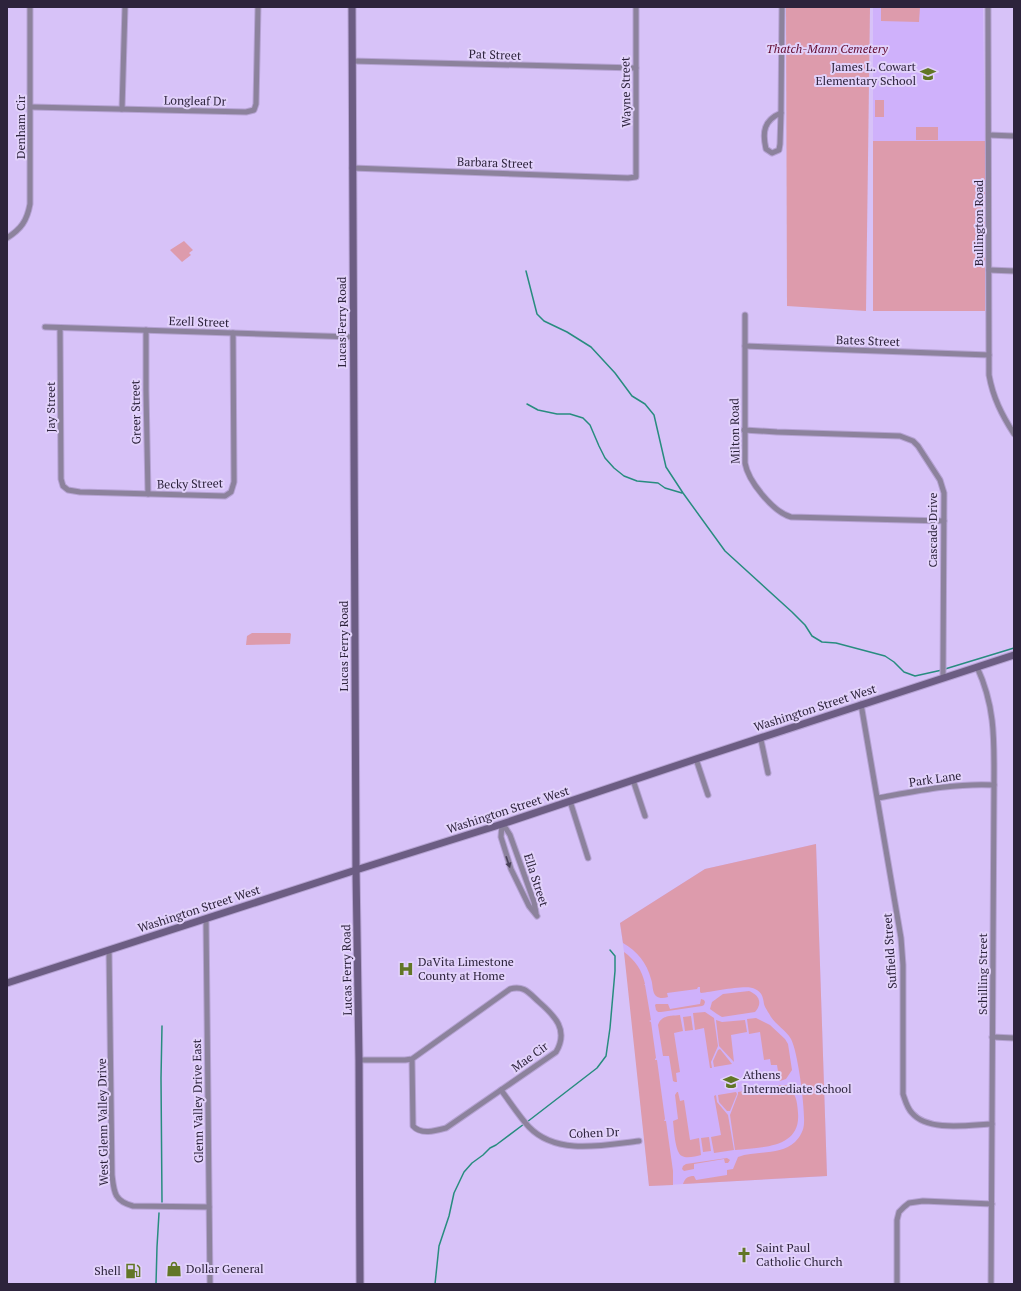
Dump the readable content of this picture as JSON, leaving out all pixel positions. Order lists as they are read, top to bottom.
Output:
{
  "streets": {
    "street": [
      "Pat Street",
      "Wayne Street",
      "Longleaf Dr",
      "Denham Cir",
      "Barbara Street",
      "Bullington Road",
      "Ezell Street",
      "Lucas Ferry Road",
      "Bates Street",
      "Jay Street",
      "Greer Street",
      "Milton Road",
      "Becky Street",
      "Cascade Drive",
      "Washington Street West",
      "Park Lane",
      "Ella Street",
      "Suffield Street",
      "Schilling Street",
      "Mae Cir",
      "Glenn Valley Drive East",
      "West Glenn Valley Drive",
      "Cohen Dr"
    ]
  },
  "crossings": [
    ["Pat Street", "Wayne Street"],
    ["Pat Street", "Lucas Ferry Road"],
    ["Wayne Street", "Barbara Street"],
    ["Longleaf Dr", "Denham Cir"],
    ["Barbara Street", "Lucas Ferry Road"],
    ["Bullington Road", "Bates Street"],
    ["Ezell Street", "Lucas Ferry Road"],
    ["Ezell Street", "Jay Street"],
    ["Ezell Street", "Greer Street"],
    ["Ezell Street", "Becky Street"],
    ["Lucas Ferry Road", "Washington Street West"],
    ["Bates Street", "Milton Road"],
    ["Jay Street", "Becky Street"],
    ["Greer Street", "Becky Street"],
    ["Milton Road", "Cascade Drive"],
    ["Cascade Drive", "Washington Street West"],
    ["Washington Street West", "Ella Street"],
    ["Washington Street West", "Suffield Street"],
    ["Washington Street West", "Schilling Street"],
    ["Washington Street West", "Glenn Valley Drive East"],
    ["Washington Street West", "West Glenn Valley Drive"],
    ["Park Lane", "Suffield Street"],
    ["Park Lane", "Schilling Street"],
    ["Suffield Street", "Schilling Street"],
    ["Mae Cir", "Cohen Dr"],
    ["Glenn Valley Drive East", "West Glenn Valley Drive"]
  ],
  "parks": ["Thatch-Mann Cemetery"],
  "places": {
    "school or university": ["James L. Cowart Elementary School", "Athens Intermediate School"],
    "hospital": ["DaVita Limestone County at Home"],
    "church": ["Saint Paul Catholic Church"],
    "shop": ["Dollar General"],
    "fuel station": ["Shell"]
  }
}
